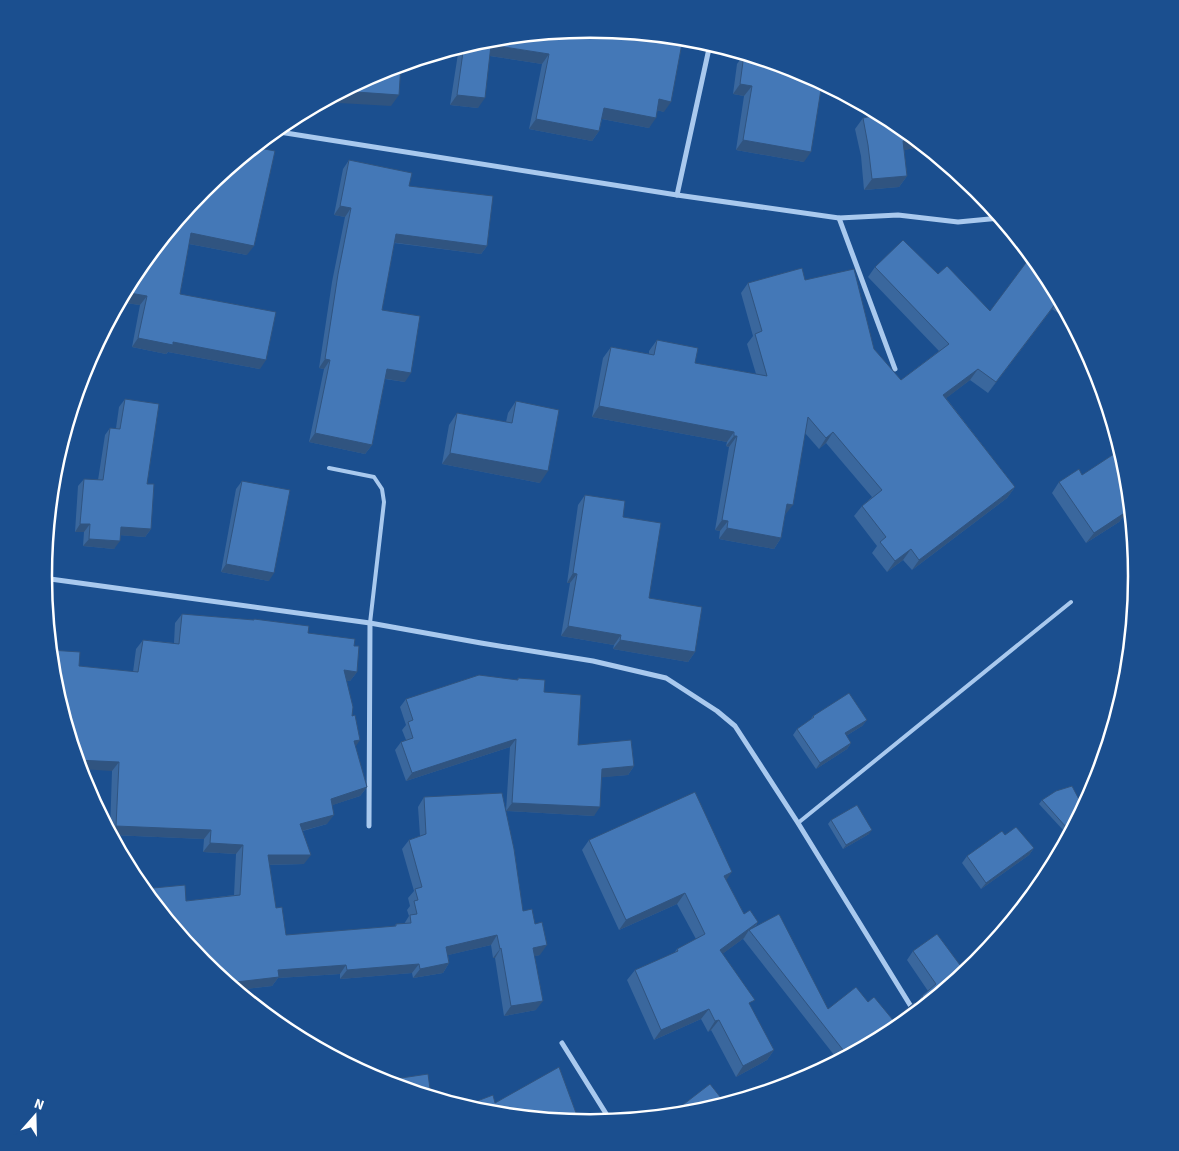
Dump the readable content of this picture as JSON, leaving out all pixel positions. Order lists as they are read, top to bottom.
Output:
{
  "north": "top"
}
